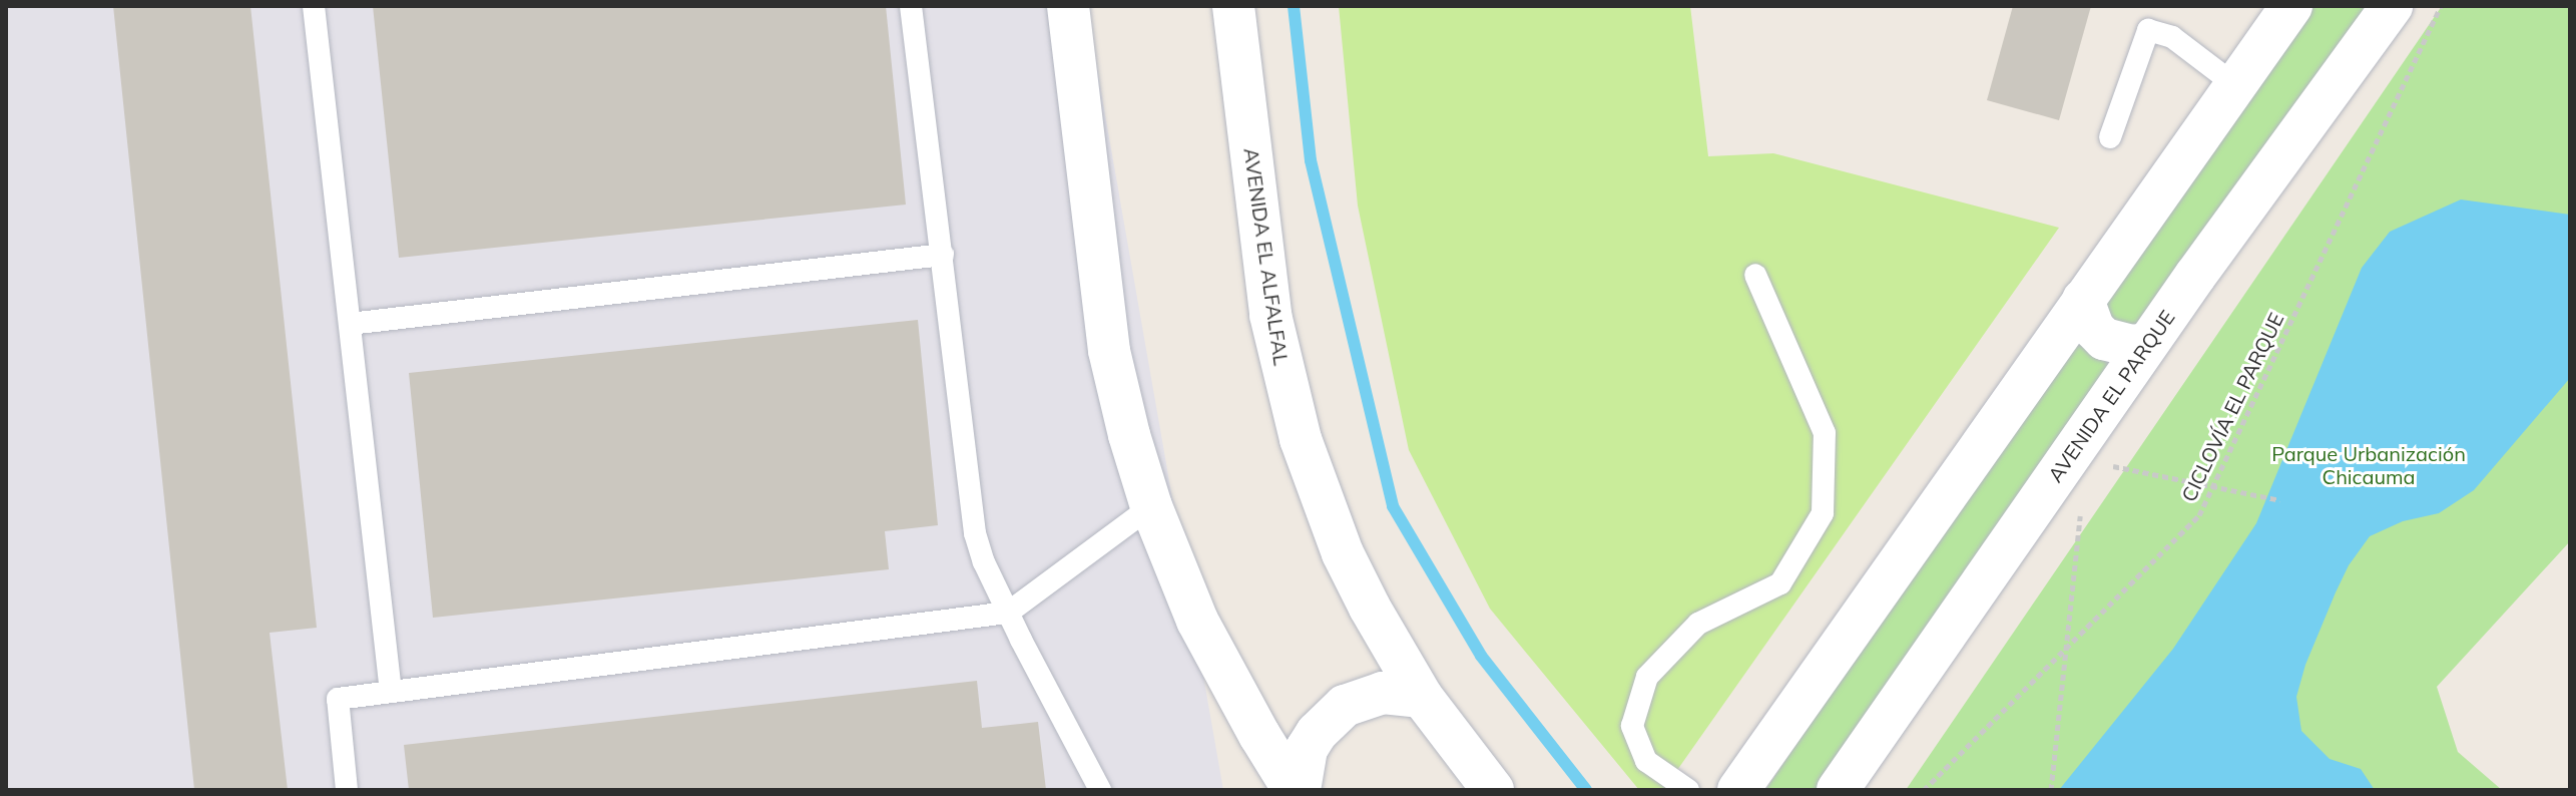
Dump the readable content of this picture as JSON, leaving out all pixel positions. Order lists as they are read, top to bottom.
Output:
{
  "streets": {
    "street": ["AVENIDA EL ALFALFAL", "AVENIDA EL PARQUE"],
    "path": ["CICLOVÍA EL PARQUE"]
  },
  "parks": ["Parque Urbanización Chicauma"]
}
